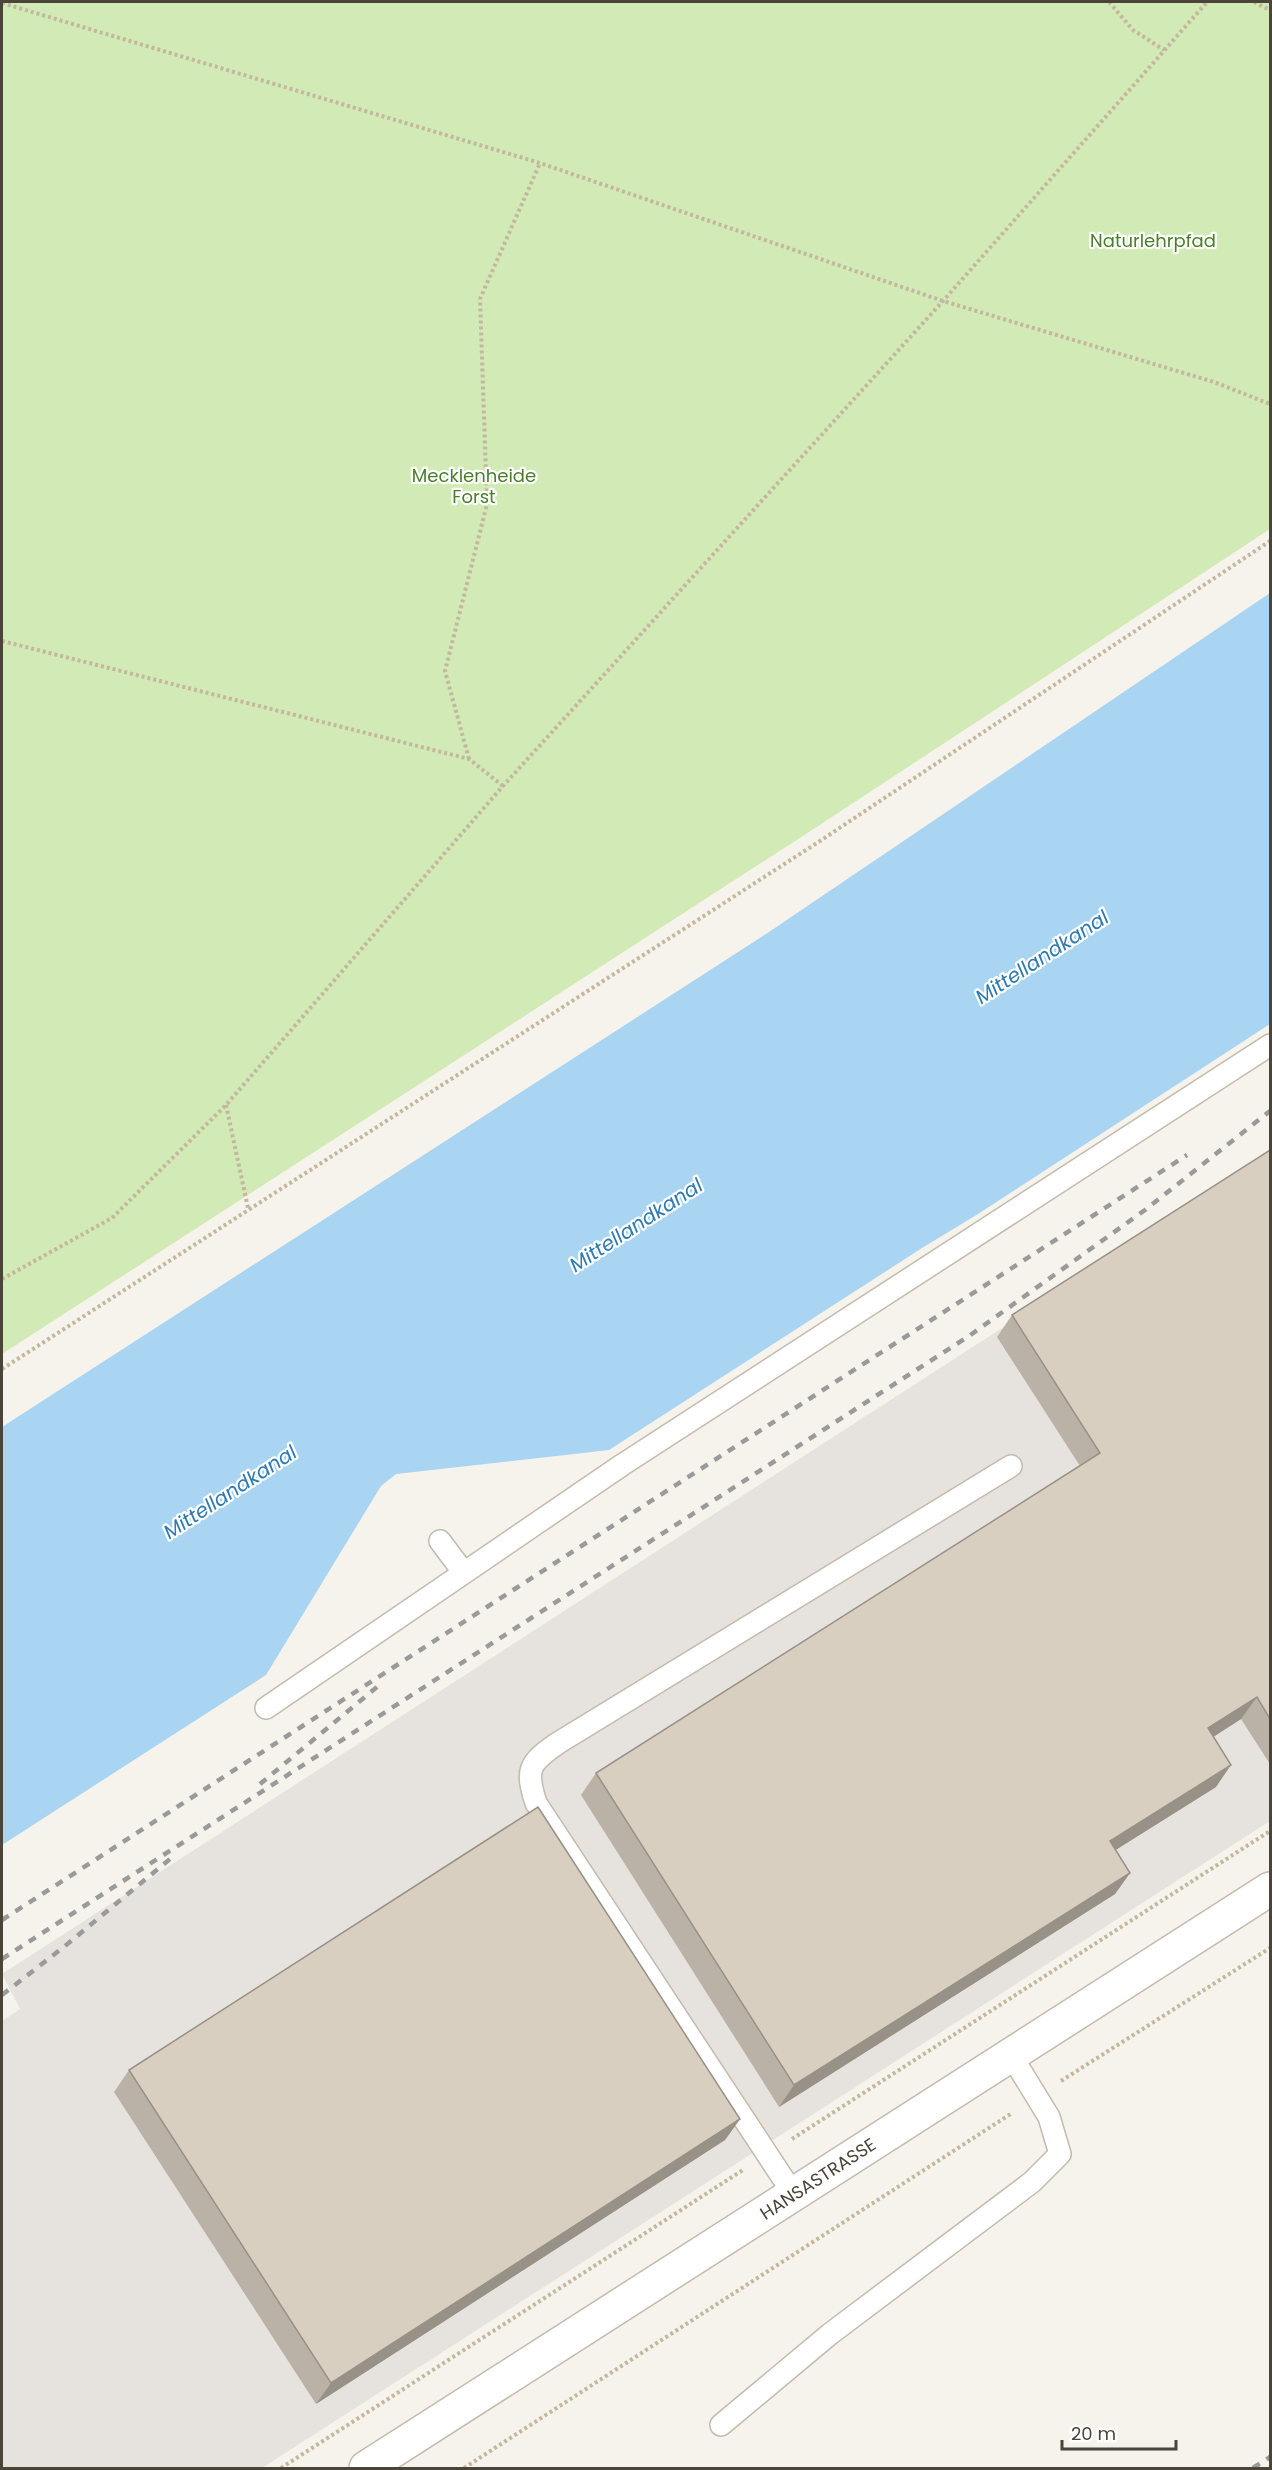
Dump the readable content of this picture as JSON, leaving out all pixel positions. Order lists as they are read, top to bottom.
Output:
{
  "streets": {
    "street": ["HANSASTRASSE"]
  },
  "water": ["Mittellandkanal"],
  "parks": ["Naturlehrpfad", "Mecklenheide Forst"],
  "scale_bar": "20 m"
}
